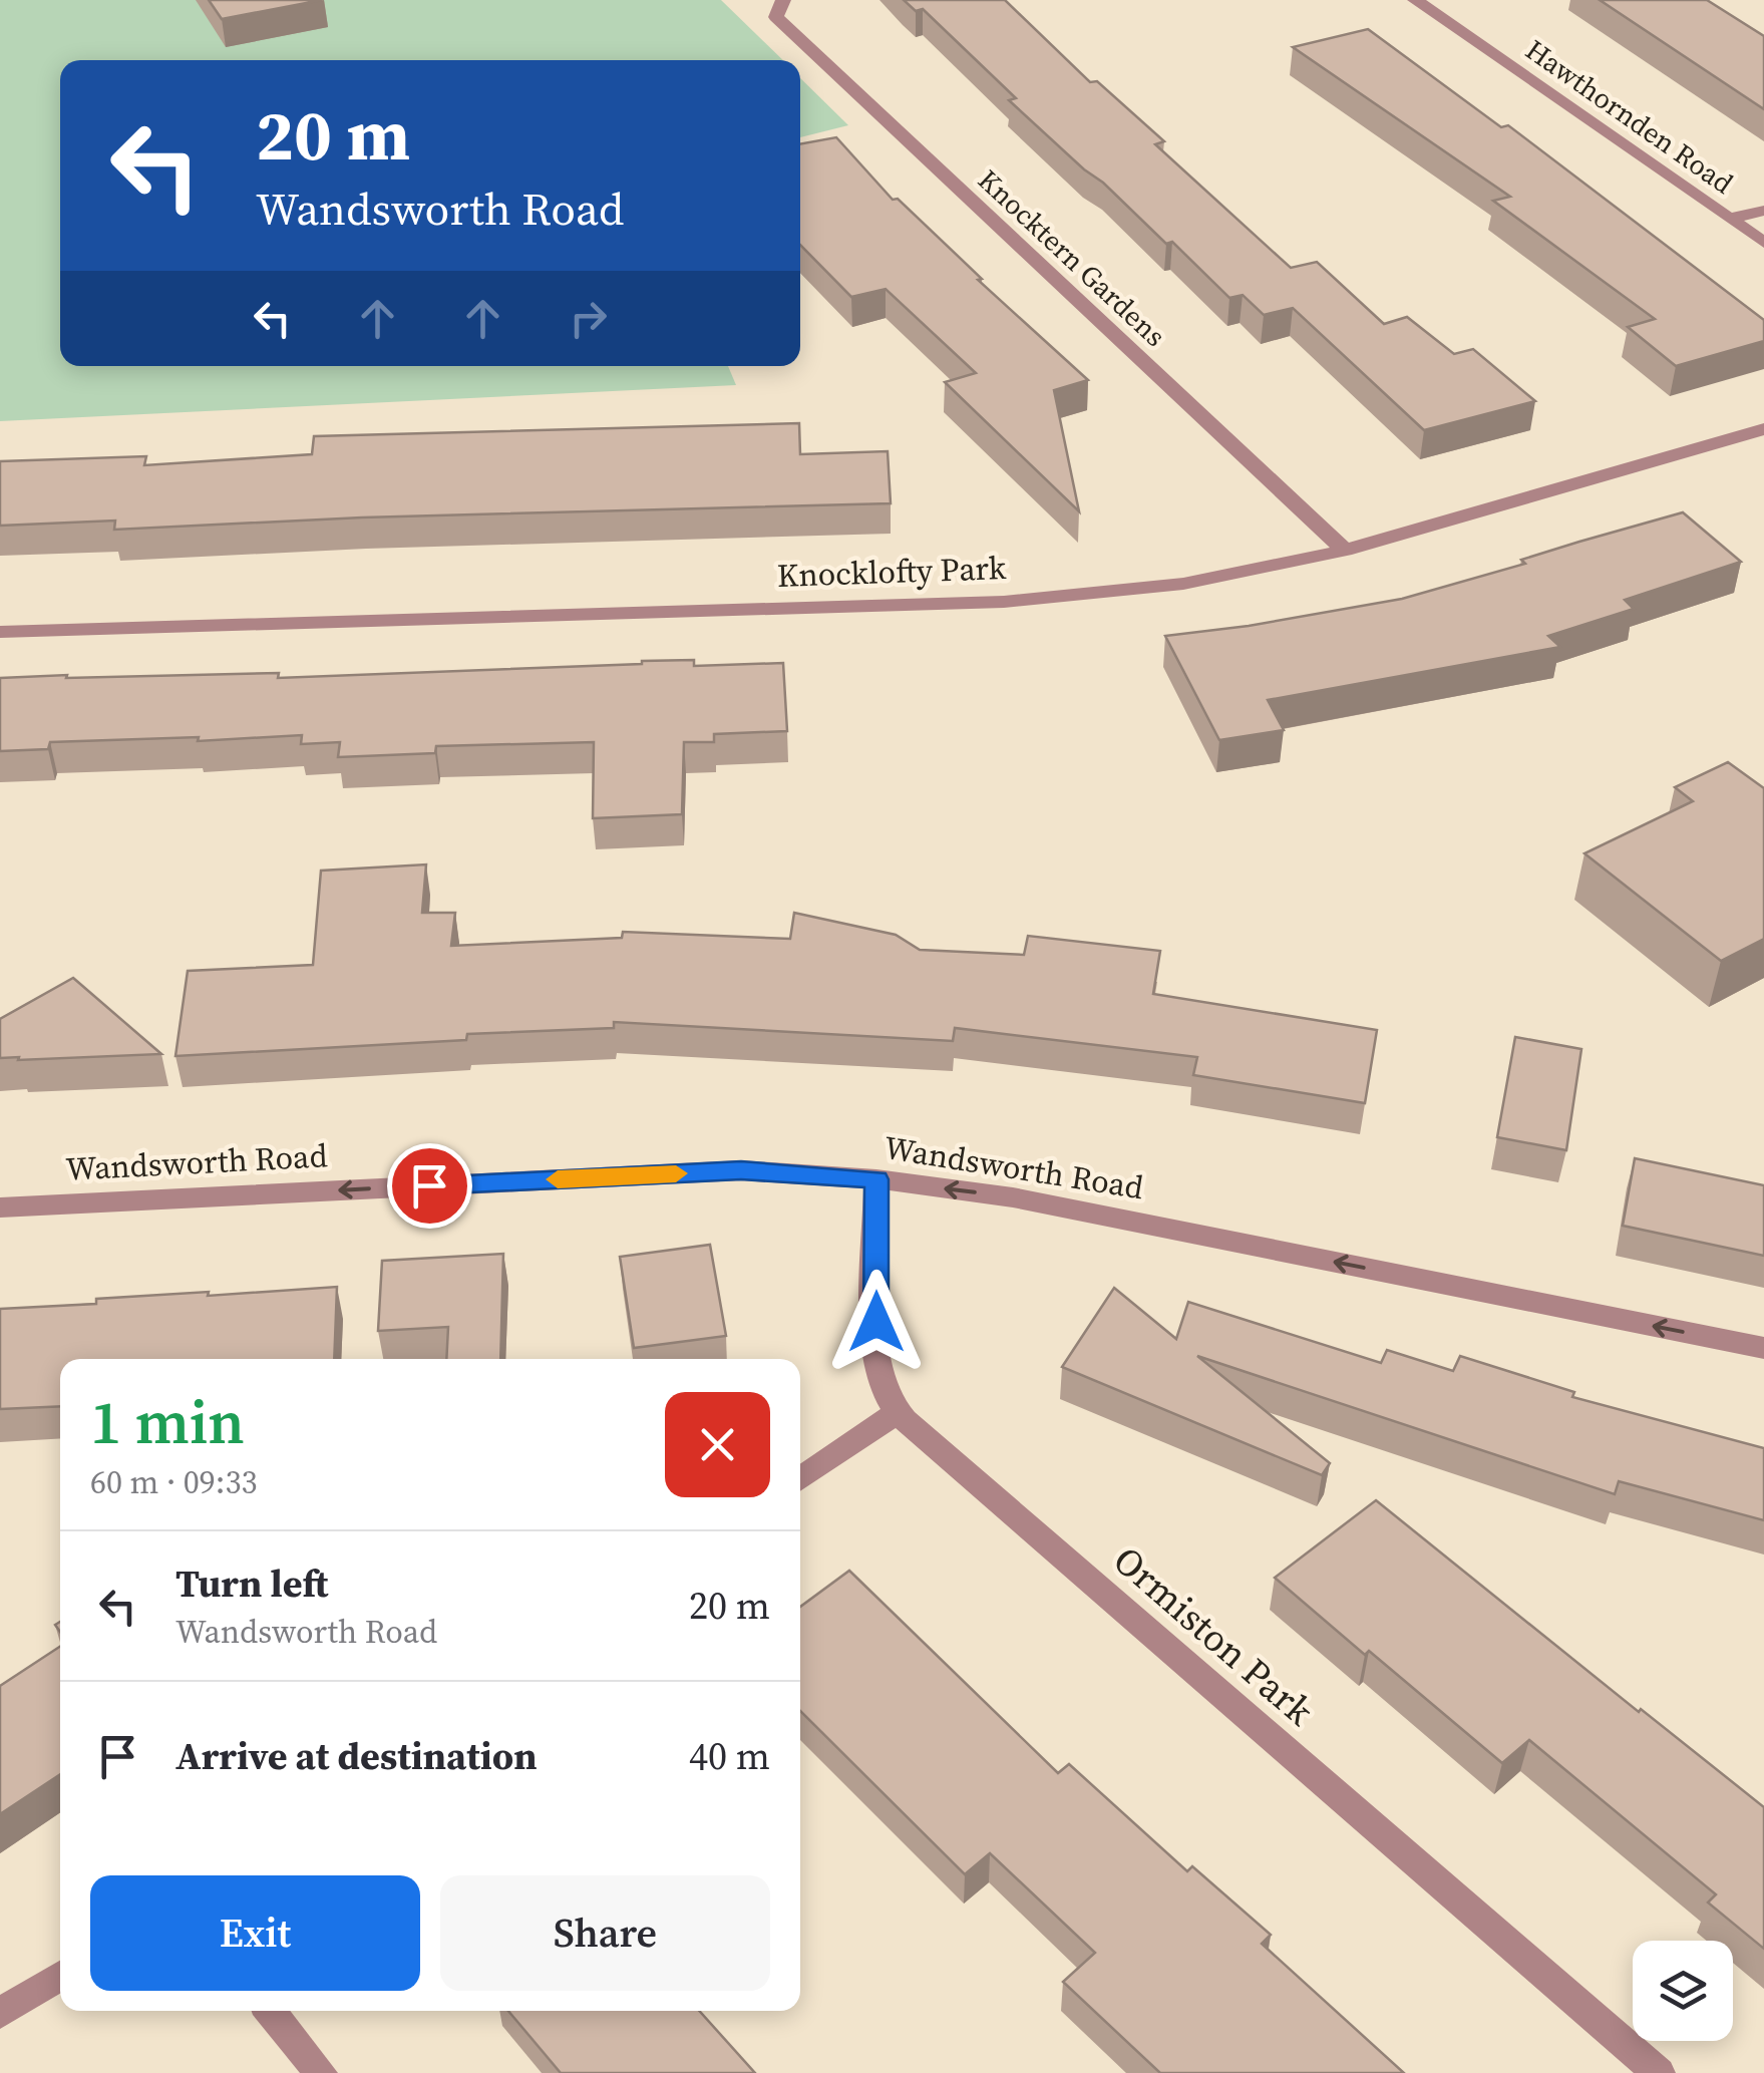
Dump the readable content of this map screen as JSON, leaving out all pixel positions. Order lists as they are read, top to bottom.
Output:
{
  "streets": {
    "street": [
      "Hawthornden Road",
      "Knocktern Gardens",
      "Knocklofty Park",
      "Wandsworth Road",
      "Ormiston Park"
    ]
  },
  "crossings": [
    ["Knocktern Gardens", "Knocklofty Park"],
    ["Wandsworth Road", "Ormiston Park"]
  ],
  "one_way": ["Wandsworth Road"],
  "page": {
    "turn": ["20 m", "Wandsworth Road"],
    "heading": ["1 min", "60 m · 09:33"],
    "list": [
      {
        "name": "Turn left",
        "note": "Wandsworth Road",
        "value": "20 m"
      },
      {
        "name": "Arrive at destination",
        "value": "40 m"
      }
    ],
    "buttons": ["Exit", "Share"]
  }
}
